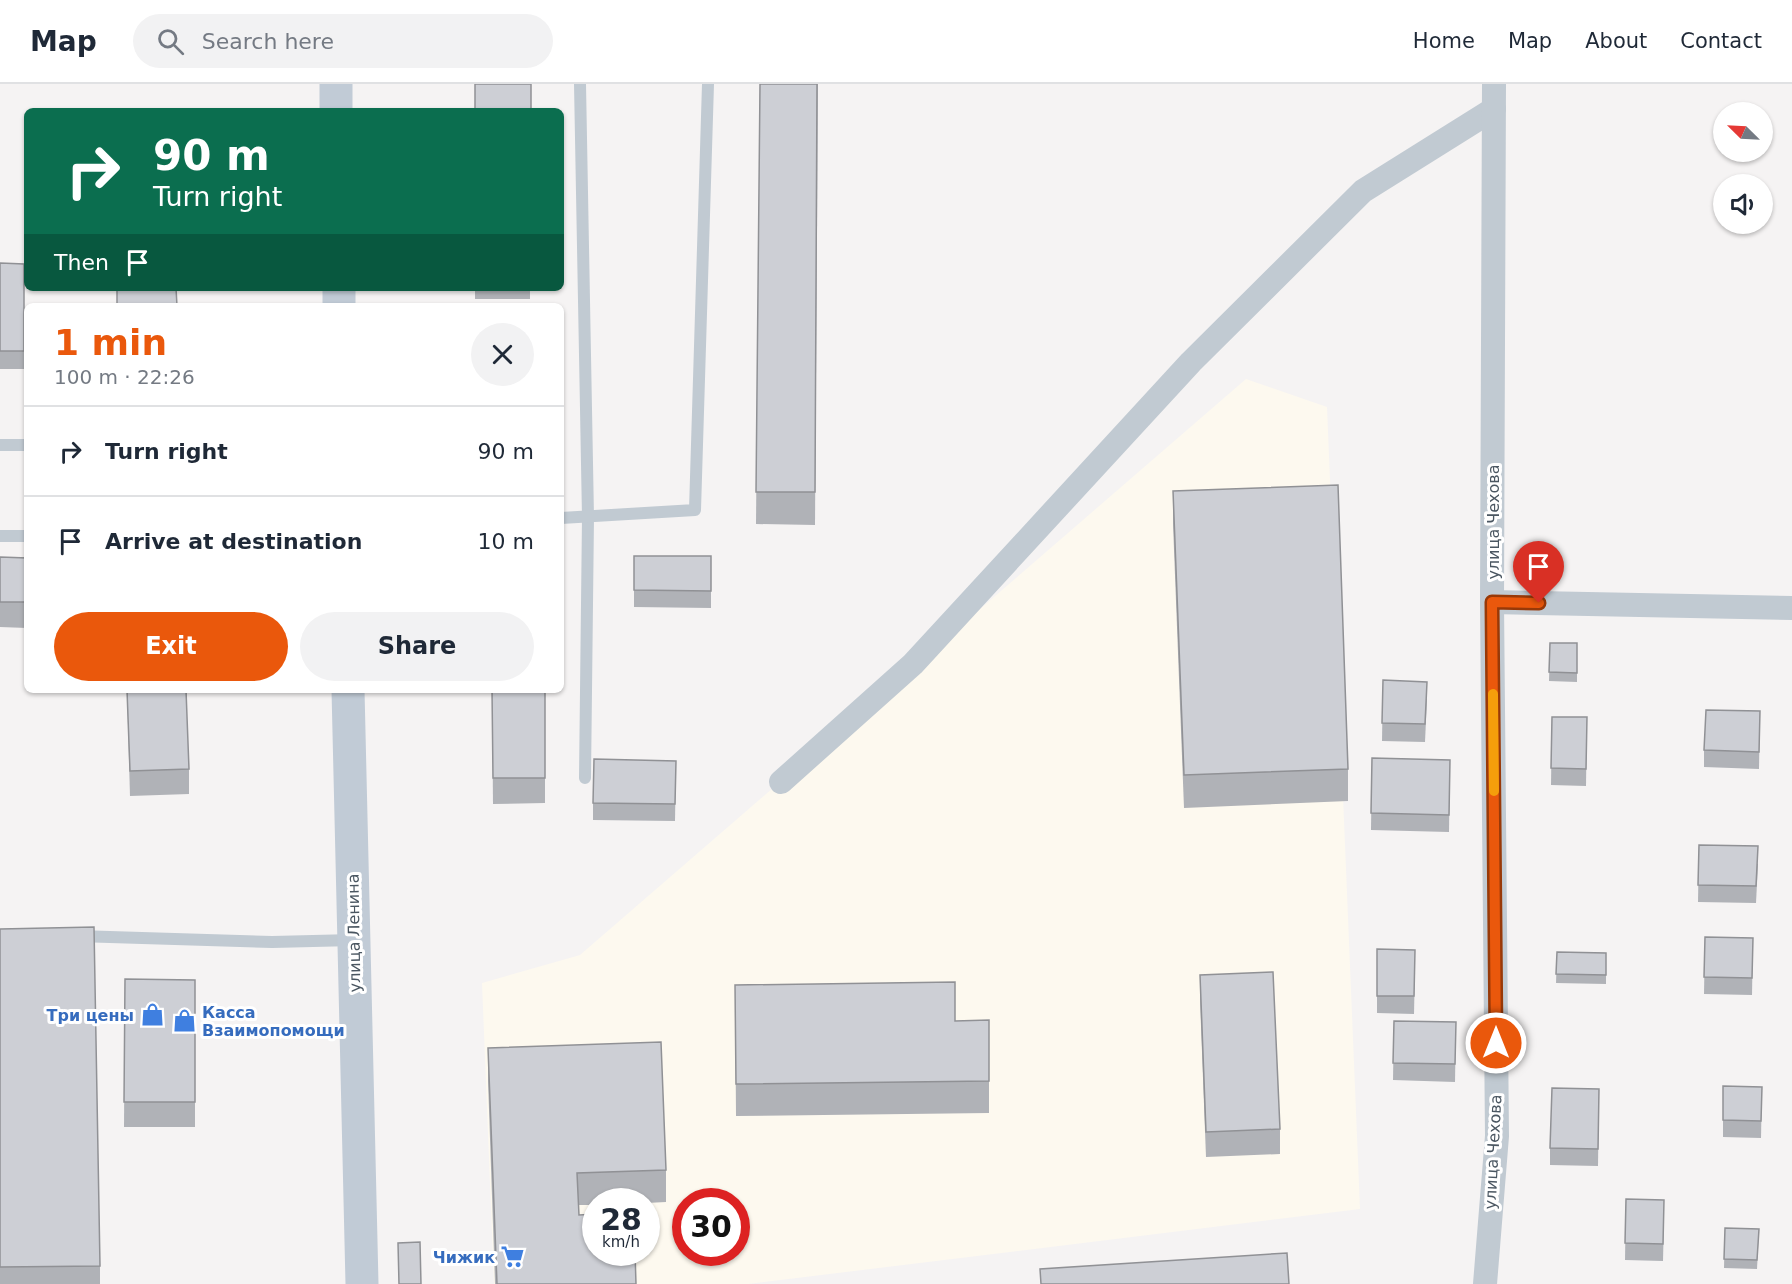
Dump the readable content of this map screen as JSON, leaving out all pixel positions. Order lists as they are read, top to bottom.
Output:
{
  "streets": {
    "main road": ["улица Ленина"],
    "street": ["улица Чехова"]
  },
  "places": {
    "shop": ["Три цены", "Касса Взаимопомощи"],
    "supermarket": ["Чижик"]
  },
  "north": "top left",
  "page": {
    "header": "Map",
    "search": "Search here",
    "nav": [
      "Home",
      "Map",
      "About",
      "Contact"
    ],
    "turn": ["90 m", "Turn right"],
    "then": "Then",
    "heading": ["1 min", "100 m · 22:26"],
    "list": [
      {
        "name": "Turn right",
        "value": "90 m"
      },
      {
        "name": "Arrive at destination",
        "value": "10 m"
      }
    ],
    "buttons": ["Exit", "Share"],
    "speed": "28 km/h",
    "limit": "30"
  }
}
